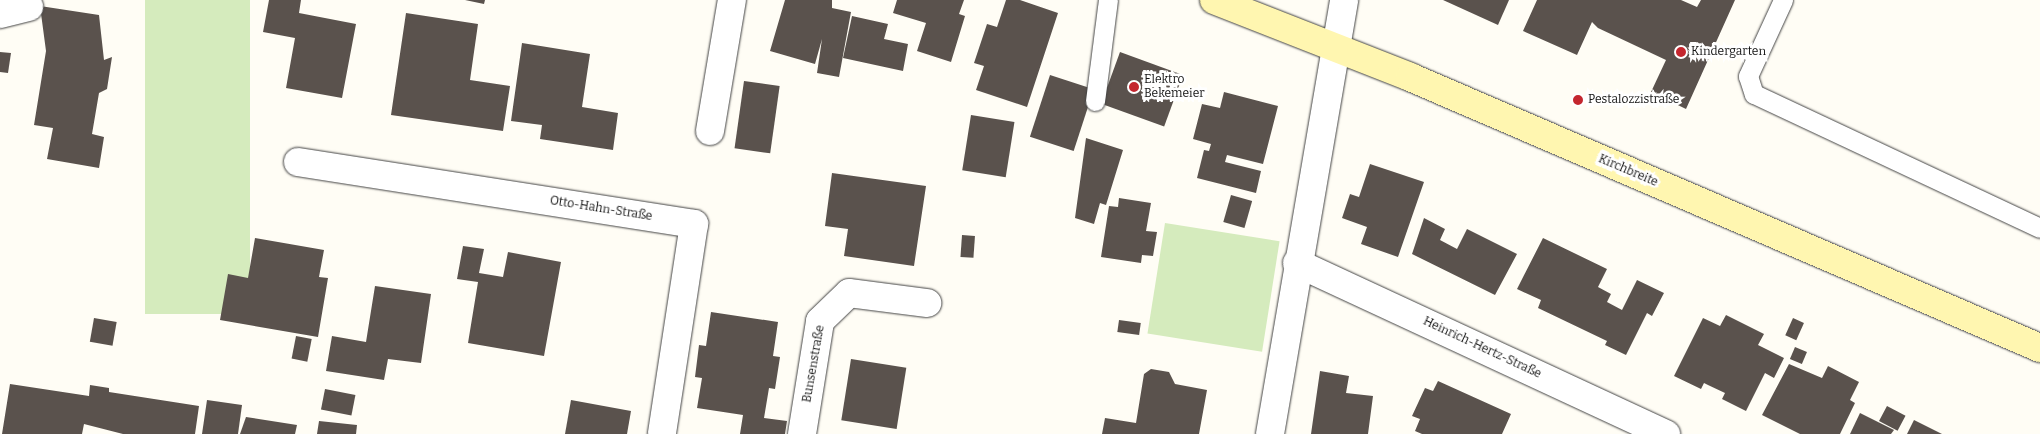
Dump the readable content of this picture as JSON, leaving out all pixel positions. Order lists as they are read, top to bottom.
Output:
{
  "streets": {
    "street": [
      "Kirchbreite",
      "Otto-Hahn-Straße",
      "Heinrich-Hertz-Straße",
      "Bunsenstraße"
    ]
  },
  "places": ["Kindergarten", "Elektro Bekemeier", "Pestalozzistraße"]
}
